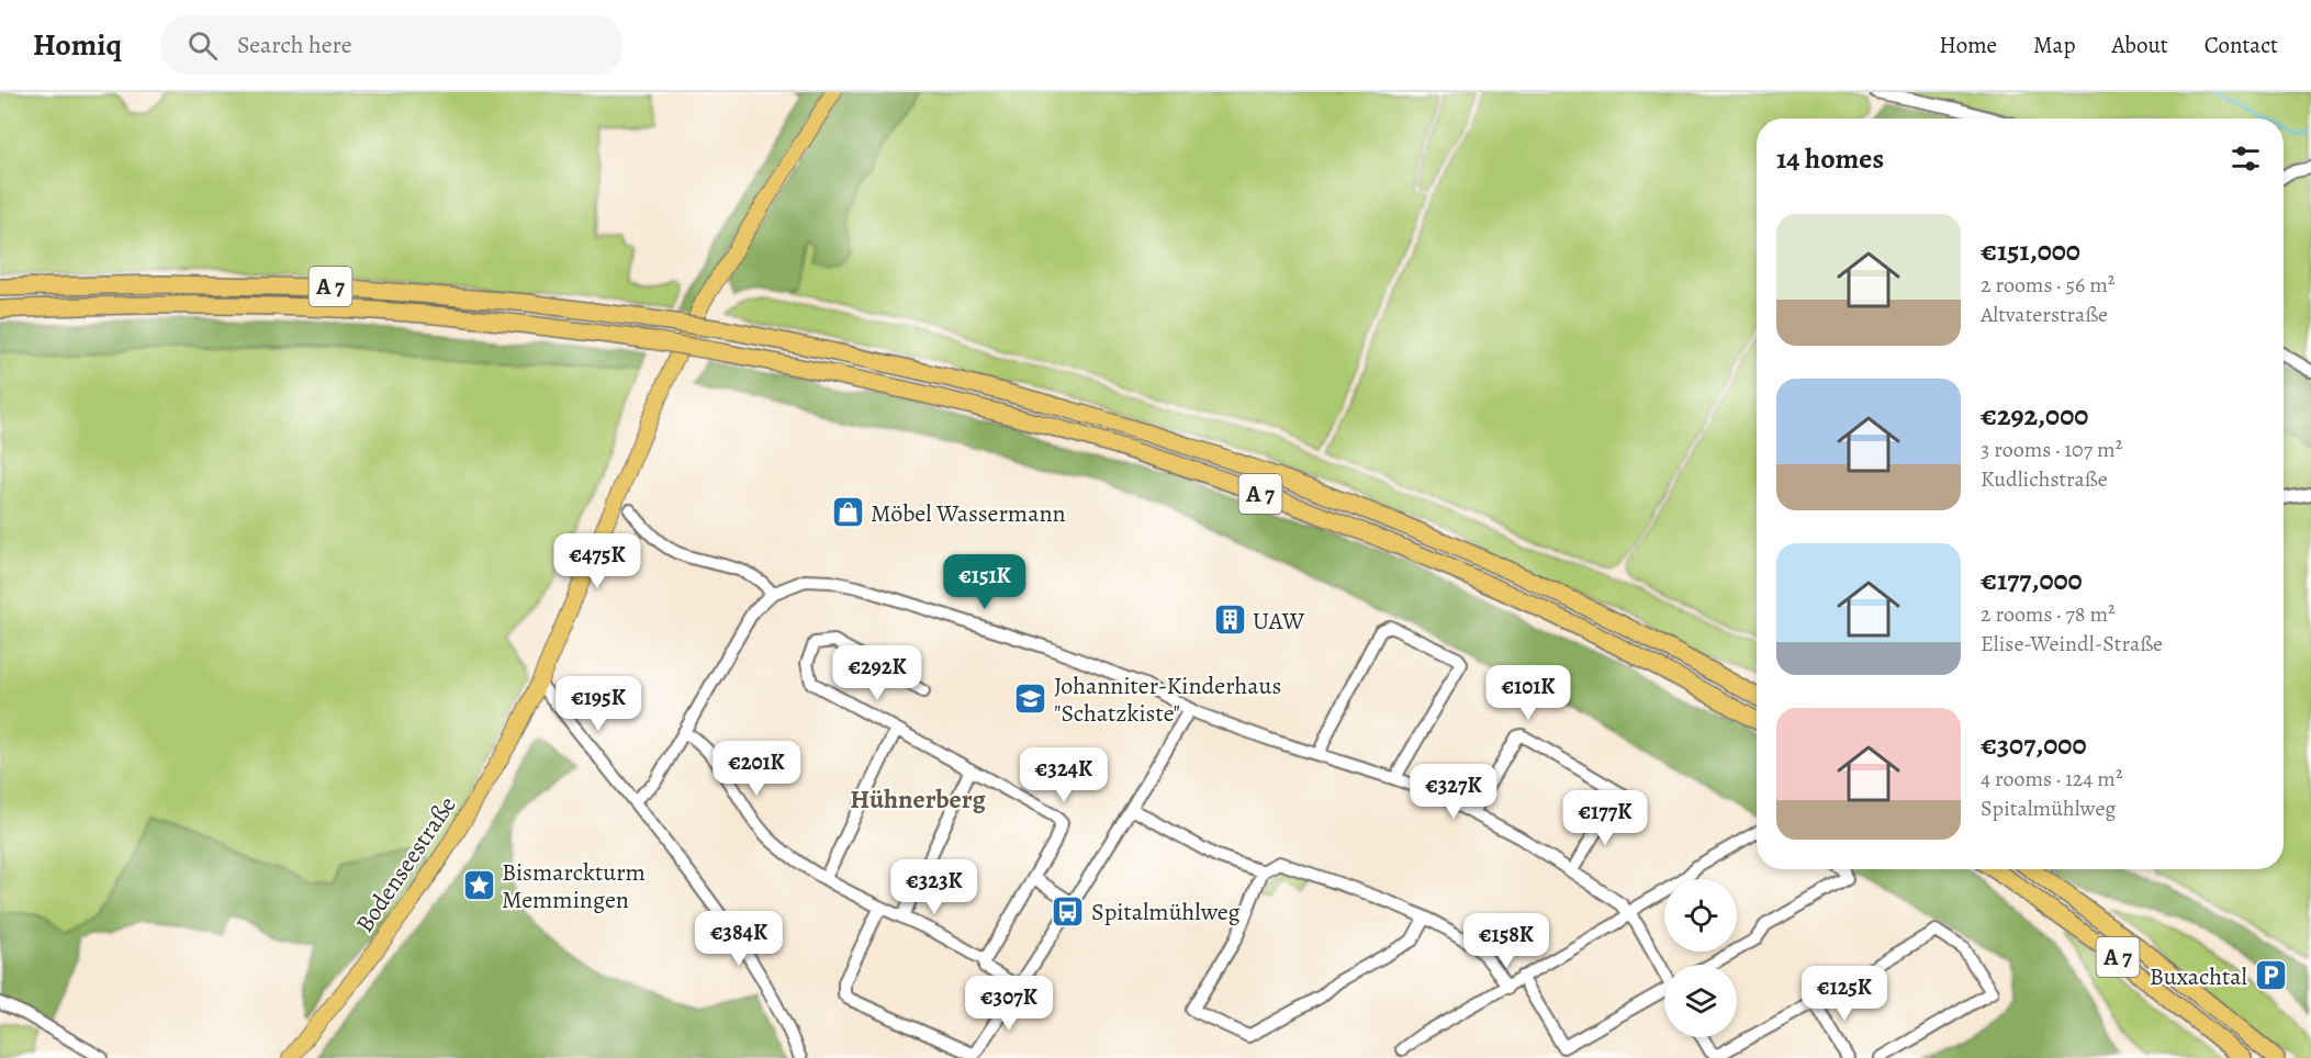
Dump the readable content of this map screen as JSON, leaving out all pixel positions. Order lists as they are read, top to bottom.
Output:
{
  "streets": {
    "highway": ["A 7"],
    "main road": ["Bodenseestraße"]
  },
  "districts": ["Hühnerberg"],
  "places": {
    "shop": ["Möbel Wassermann"],
    "building": ["UAW"],
    "school or university": ["Johanniter-Kinderhaus \"Schatzkiste\""],
    "place": ["Bismarckturm Memmingen"],
    "bus stop": ["Spitalmühlweg"],
    "parking": ["Buxachtal"]
  },
  "page": {
    "header": "Homiq",
    "search": "Search here",
    "nav": [
      "Home",
      "Map",
      "About",
      "Contact"
    ],
    "heading": "14 homes",
    "list": [
      {
        "name": "€151,000",
        "note": "2 rooms · 56 m² · Altvaterstraße"
      },
      {
        "name": "€292,000",
        "note": "3 rooms · 107 m² · Kudlichstraße"
      },
      {
        "name": "€177,000",
        "note": "2 rooms · 78 m² · Elise-Weindl-Straße"
      },
      {
        "name": "€307,000",
        "note": "4 rooms · 124 m² · Spitalmühlweg"
      }
    ],
    "price": [
      "€475K",
      "€151K",
      "€292K",
      "€101K",
      "€195K",
      "€201K",
      "€324K",
      "€327K",
      "€177K",
      "€323K",
      "€384K",
      "€158K",
      "€125K",
      "€307K"
    ]
  }
}
